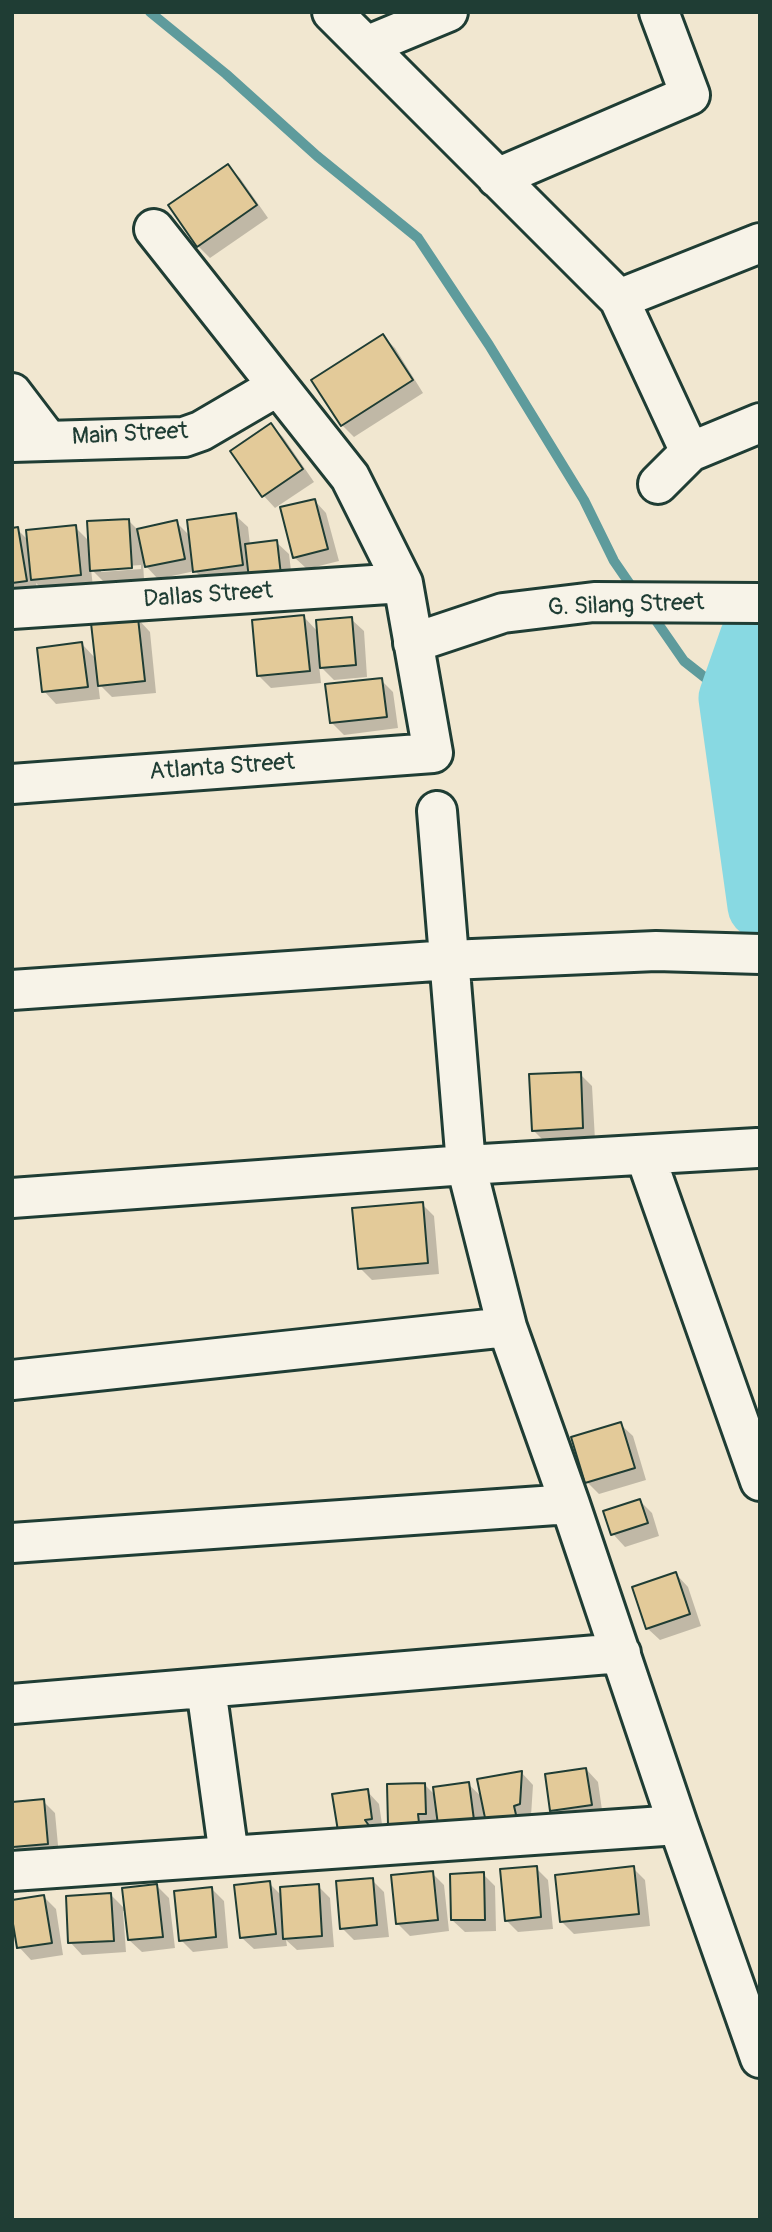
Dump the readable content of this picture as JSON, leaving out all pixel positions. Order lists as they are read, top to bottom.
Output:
{
  "streets": {
    "street": [
      "Main Street",
      "Dallas Street",
      "G. Silang Street",
      "Atlanta Street"
    ]
  },
  "crossings": [
    ["G. Silang Street", "Atlanta Street"]
  ]
}
